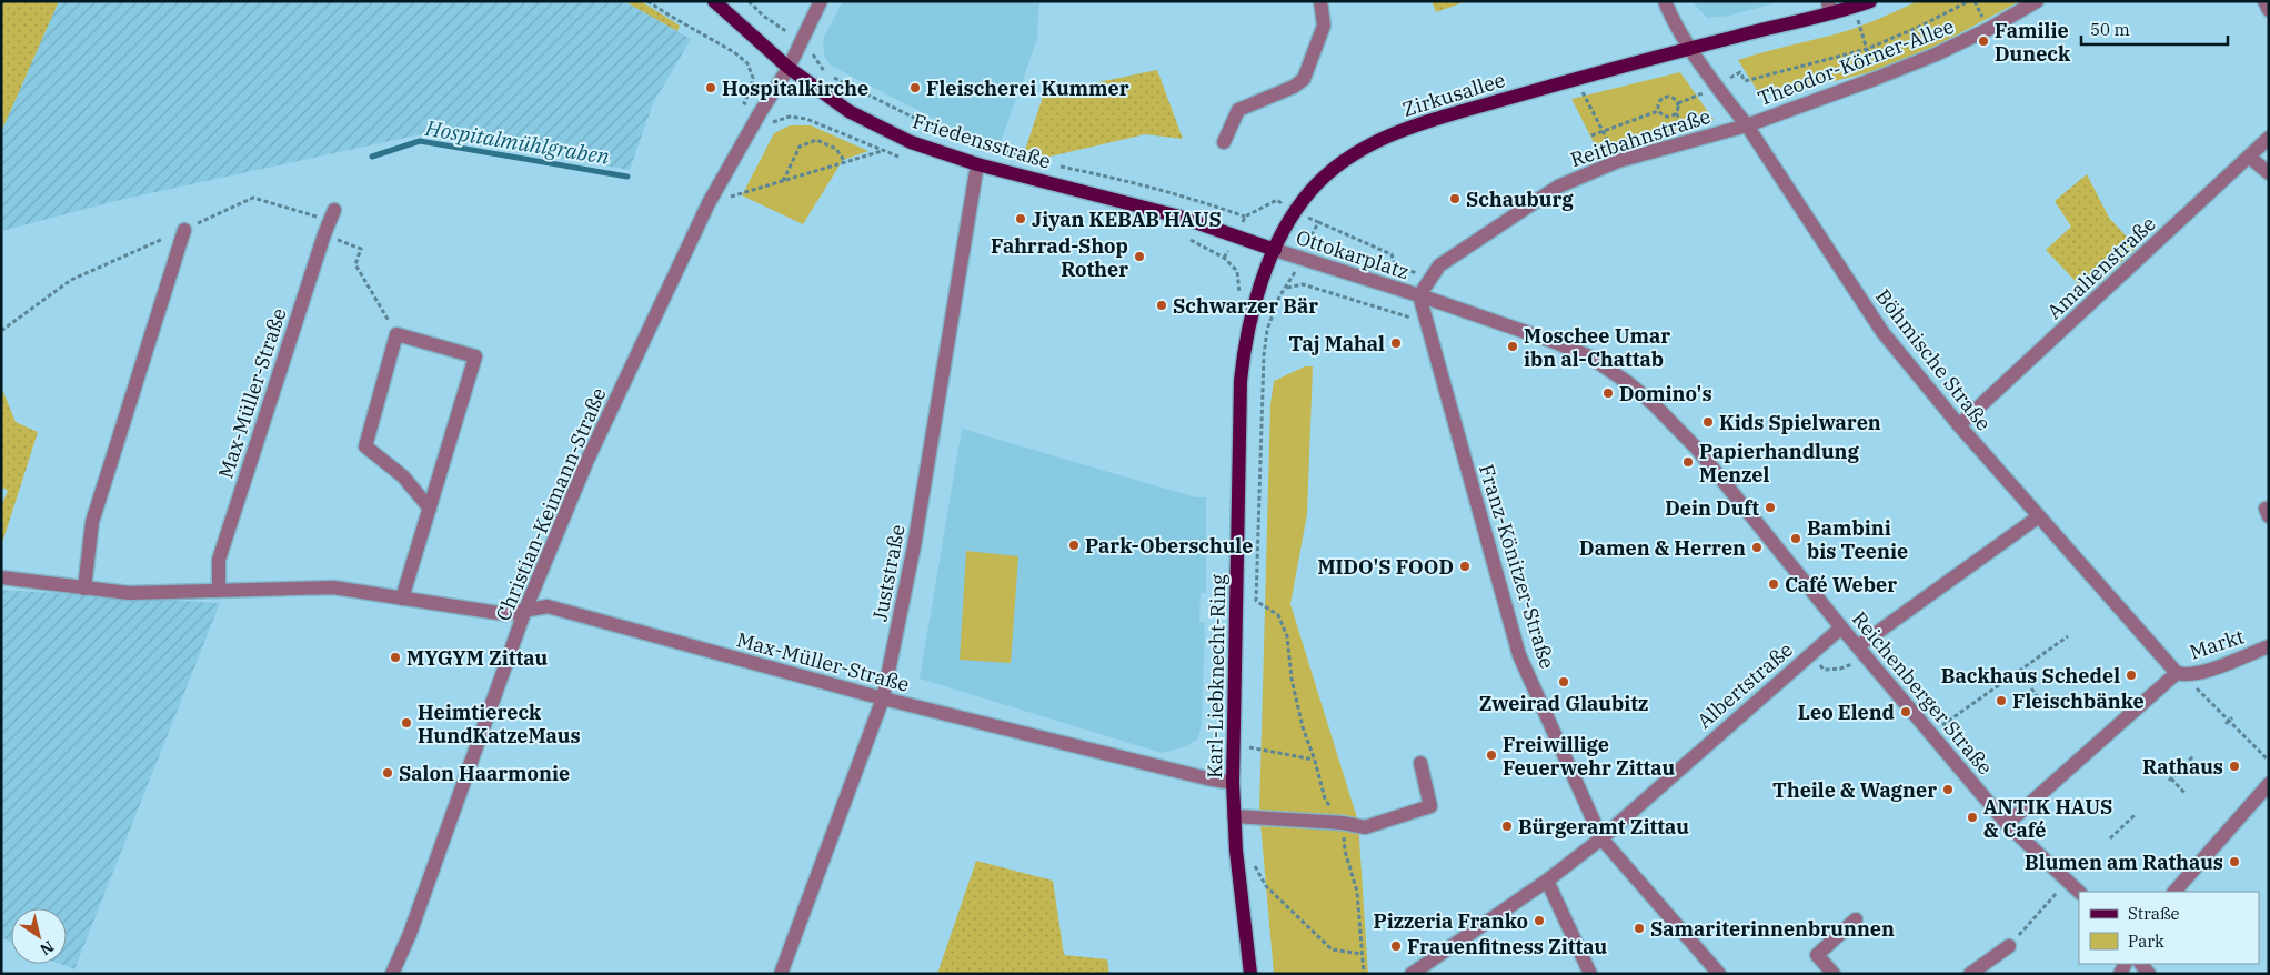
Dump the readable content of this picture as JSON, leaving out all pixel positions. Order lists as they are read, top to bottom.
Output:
{
  "streets": {
    "main road": ["Zirkusallee", "Friedensstraße", "Karl-Liebknecht-Ring"],
    "street": [
      "Theodor-Körner-Allee",
      "Reitbahnstraße",
      "Ottokarplatz",
      "Amalienstraße",
      "Böhmische Straße",
      "Max-Müller-Straße",
      "Christian-Keimann-Straße",
      "Franz-Könitzer-Straße",
      "Juststraße",
      "Markt",
      "Albertstraße",
      "Reichenberger Straße"
    ]
  },
  "crossings": [
    ["Theodor-Körner-Allee", "Reitbahnstraße"],
    ["Theodor-Körner-Allee", "Böhmische Straße"],
    ["Zirkusallee", "Friedensstraße"],
    ["Zirkusallee", "Ottokarplatz"],
    ["Zirkusallee", "Böhmische Straße"],
    ["Zirkusallee", "Karl-Liebknecht-Ring"],
    ["Reitbahnstraße", "Ottokarplatz"],
    ["Reitbahnstraße", "Böhmische Straße"],
    ["Reitbahnstraße", "Franz-Könitzer-Straße"],
    ["Reitbahnstraße", "Reichenberger Straße"],
    ["Friedensstraße", "Ottokarplatz"],
    ["Friedensstraße", "Christian-Keimann-Straße"],
    ["Friedensstraße", "Juststraße"],
    ["Friedensstraße", "Karl-Liebknecht-Ring"],
    ["Ottokarplatz", "Franz-Könitzer-Straße"],
    ["Ottokarplatz", "Karl-Liebknecht-Ring"],
    ["Ottokarplatz", "Reichenberger Straße"],
    ["Amalienstraße", "Böhmische Straße"],
    ["Böhmische Straße", "Markt"],
    ["Max-Müller-Straße", "Christian-Keimann-Straße"],
    ["Max-Müller-Straße", "Juststraße"],
    ["Max-Müller-Straße", "Karl-Liebknecht-Ring"],
    ["Franz-Könitzer-Straße", "Albertstraße"],
    ["Franz-Könitzer-Straße", "Reichenberger Straße"],
    ["Albertstraße", "Reichenberger Straße"]
  ],
  "water": ["Hospitalmühlgraben"],
  "places": [
    "Familie Duneck",
    "Hospitalkirche",
    "Fleischerei Kummer",
    "Schauburg",
    "Jiyan KEBAB HAUS",
    "Fahrrad-Shop Rother",
    "Schwarzer Bär",
    "Taj Mahal",
    "Moschee Umar ibn al-Chattab",
    "Domino's",
    "Kids Spielwaren",
    "Papierhandlung Menzel",
    "Dein Duft",
    "Bambini bis Teenie",
    "Park-Oberschule",
    "Damen & Herren",
    "MIDO'S FOOD",
    "Café Weber",
    "MYGYM Zittau",
    "Backhaus Schedel",
    "Zweirad Glaubitz",
    "Fleischbänke",
    "Leo Elend",
    "Heimtiereck HundKatzeMaus",
    "Freiwillige Feuerwehr Zittau",
    "Rathaus",
    "Salon Haarmonie",
    "Theile & Wagner",
    "ANTIK HAUS & Café",
    "Bürgeramt Zittau",
    "Blumen am Rathaus",
    "Pizzeria Franko",
    "Samariterinnenbrunnen",
    "Frauenfitness Zittau"
  ],
  "legend": ["Straße", "Park"],
  "scale_bar": "50 m",
  "north": "bottom right"
}
